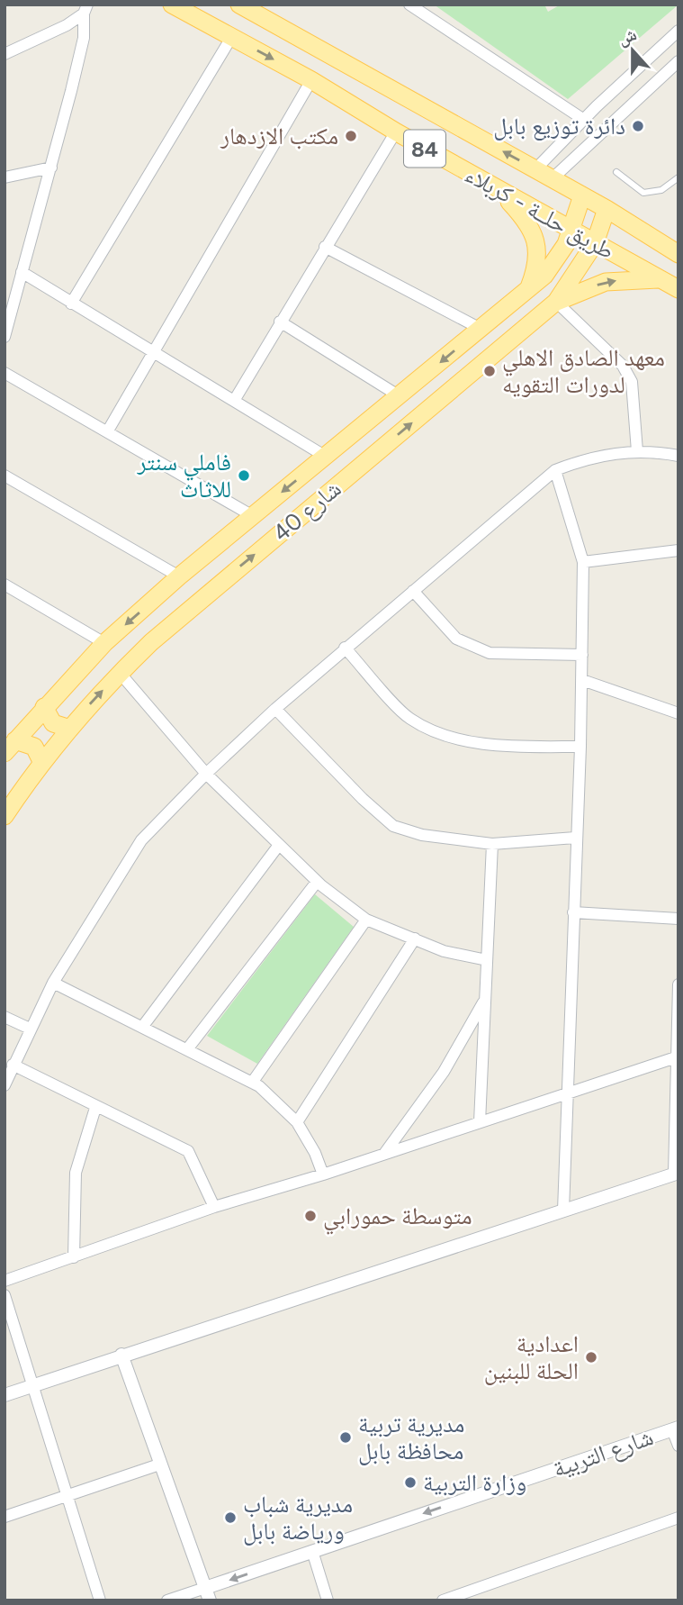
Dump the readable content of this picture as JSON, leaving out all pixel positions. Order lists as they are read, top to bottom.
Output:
{
  "streets": {
    "main road": ["84", "طريق حلــة - كربلاء", "شارع 40"],
    "street": ["شارع التربية"]
  },
  "crossings": [
    ["طريق حلــة - كربلاء", "شارع 40"]
  ],
  "places": [
    "دائرة توزيع بابل",
    "مكتب الازدهار",
    "معهد الصادق الاهلي لدورات التقويه",
    "فاملي سنتر للاثاث",
    "متوسطة حمورابي",
    "اعدادية الحلة للبنين",
    "مديرية تربية محافظة بابل",
    "وزارة التربية",
    "مديرية شباب ورياضة بابل"
  ],
  "north": "top"
}
